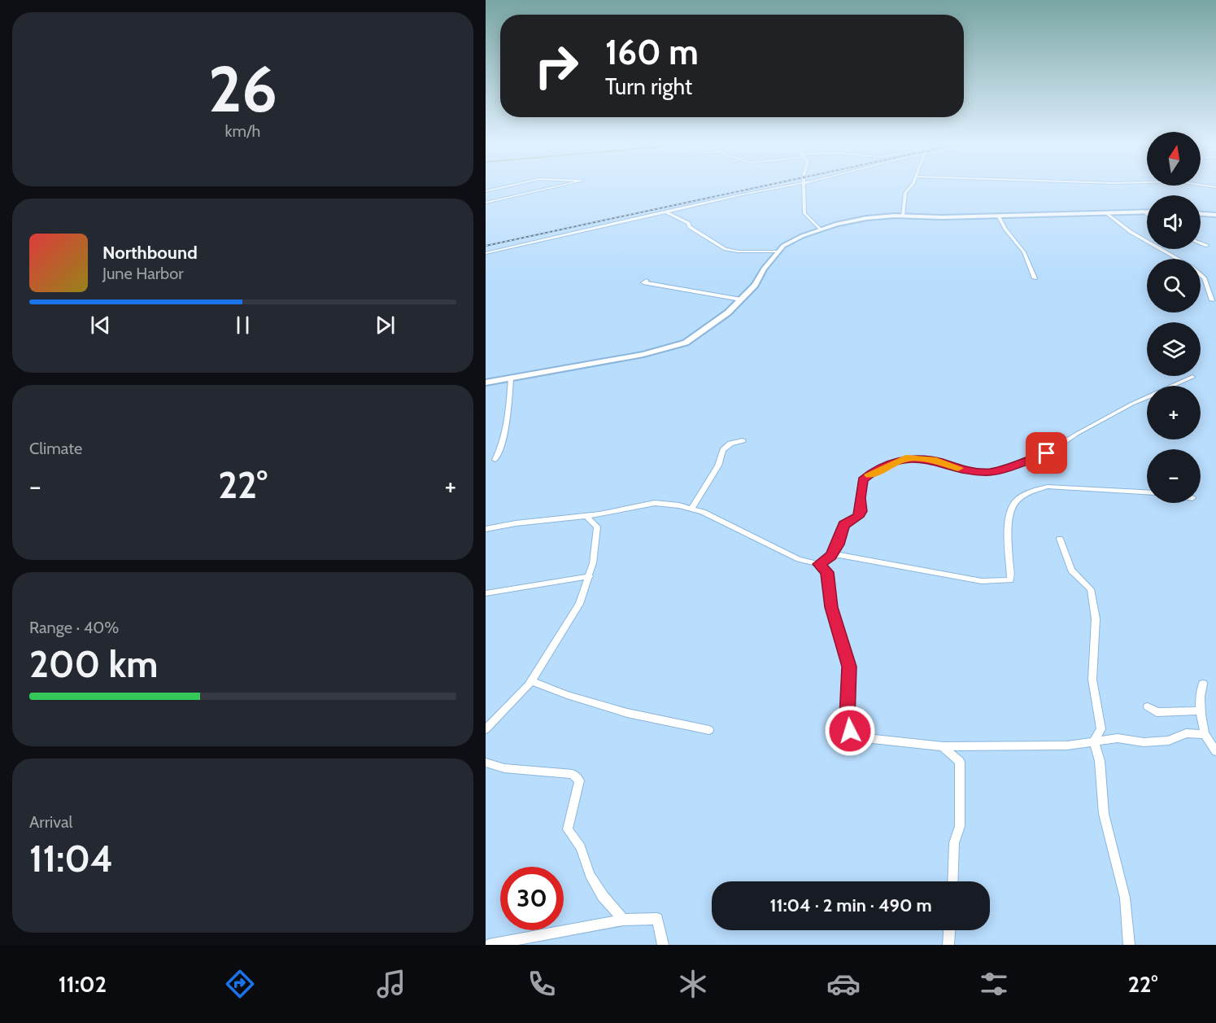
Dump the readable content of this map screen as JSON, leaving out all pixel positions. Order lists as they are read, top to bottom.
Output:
{
  "north": "top",
  "page": {
    "tile": [
      ["26", "km/h"],
      "Climate",
      ["Range · 40%", "200 km"],
      ["Arrival", "11:04"]
    ],
    "turn": ["160 m", "Turn right"],
    "map_buttons": ["+", "−"],
    "song": ["Northbound", "June Harbor"],
    "heat": ["−", "22°", "+"],
    "limit": "30",
    "trip": "11:04 · 2 min · 490 m",
    "tabs": ["11:02", "22°"]
  }
}
